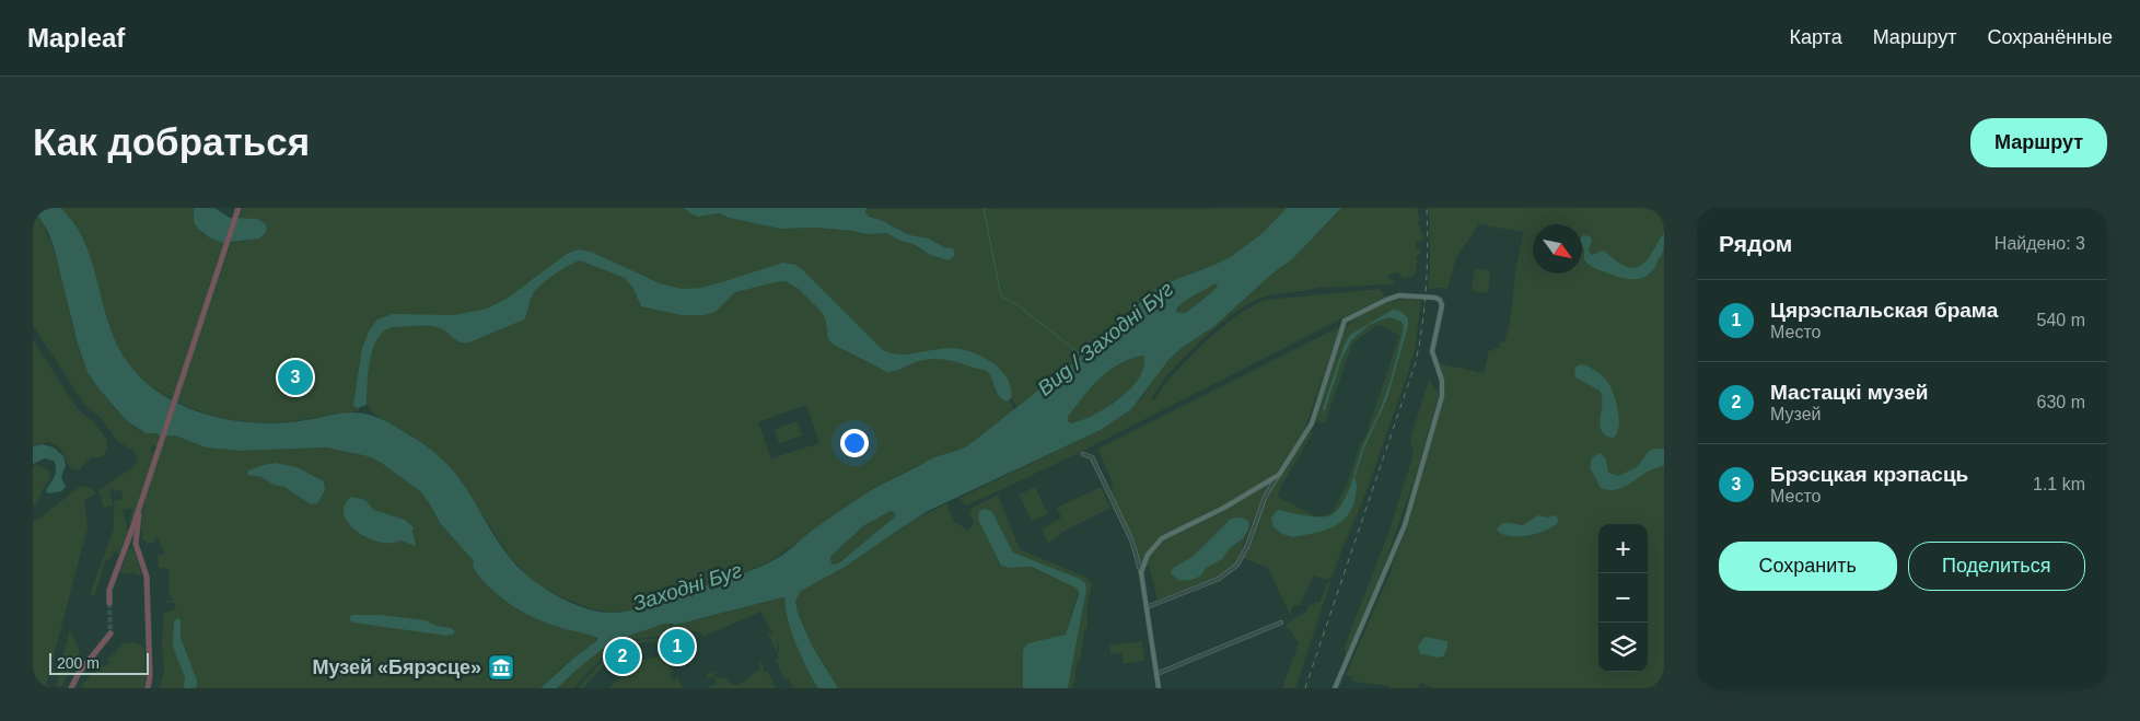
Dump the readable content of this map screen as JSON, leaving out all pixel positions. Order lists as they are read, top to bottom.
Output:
{
  "water": ["Bug / Заходні Буг", "Заходні Буг"],
  "places": {
    "museum": ["Музей «Бярэсце»"]
  },
  "scale_bar": "200 m",
  "north": "bottom right",
  "page": {
    "header": "Mapleaf",
    "nav": ["Карта", "Маршрут", "Сохранённые"],
    "buttons": [
      "Маршрут",
      ["Сохранить", "Поделиться"]
    ],
    "title": "Как добраться",
    "heading": ["Рядом", "Найдено: 3"],
    "list": [
      {
        "mark": "1",
        "name": "Цярэспальская брама",
        "note": "Место",
        "value": "540 m"
      },
      {
        "mark": "2",
        "name": "Мастацкі музей",
        "note": "Музей",
        "value": "630 m"
      },
      {
        "mark": "3",
        "name": "Брэсцкая крэпасць",
        "note": "Место",
        "value": "1.1 km"
      }
    ],
    "pins": ["3", "1", "2"],
    "map_buttons": ["+", "−"],
    "scale": "200 m"
  }
}
